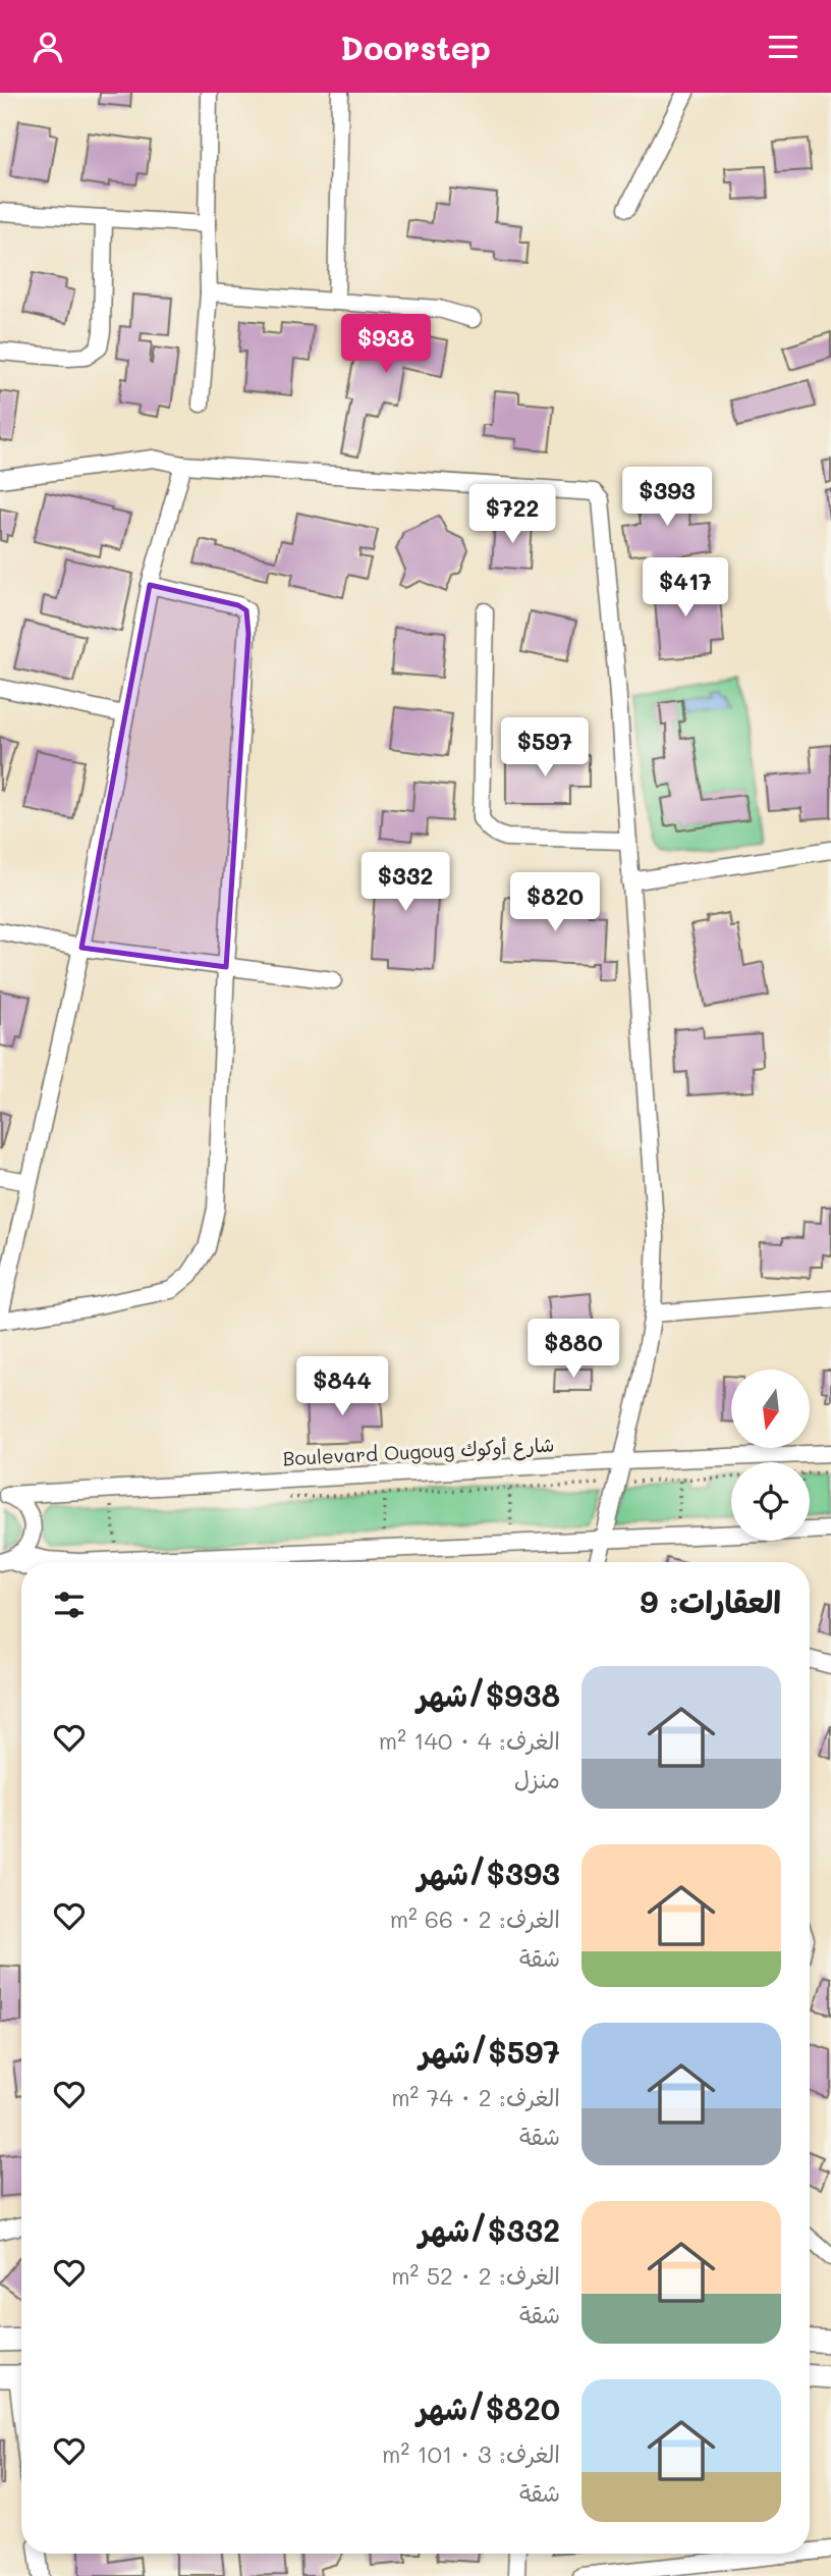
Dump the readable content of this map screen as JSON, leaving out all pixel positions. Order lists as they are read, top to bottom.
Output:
{
  "streets": {
    "street": ["Boulevard Ougoug شارع أوكوك"]
  },
  "north": "bottom",
  "page": {
    "header": "Doorstep",
    "price": [
      "$938",
      "$393",
      "$722",
      "$417",
      "$597",
      "$332",
      "$820",
      "$880",
      "$844"
    ],
    "heading": "العقارات: 9",
    "list": [
      {
        "name": "$938/شهر",
        "note": "الغرف: 4 · 140 m² · منزل"
      },
      {
        "name": "$393/شهر",
        "note": "الغرف: 2 · 66 m² · شقة"
      },
      {
        "name": "$597/شهر",
        "note": "الغرف: 2 · 74 m² · شقة"
      },
      {
        "name": "$332/شهر",
        "note": "الغرف: 2 · 52 m² · شقة"
      },
      {
        "name": "$820/شهر",
        "note": "الغرف: 3 · 101 m² · شقة"
      }
    ]
  }
}
